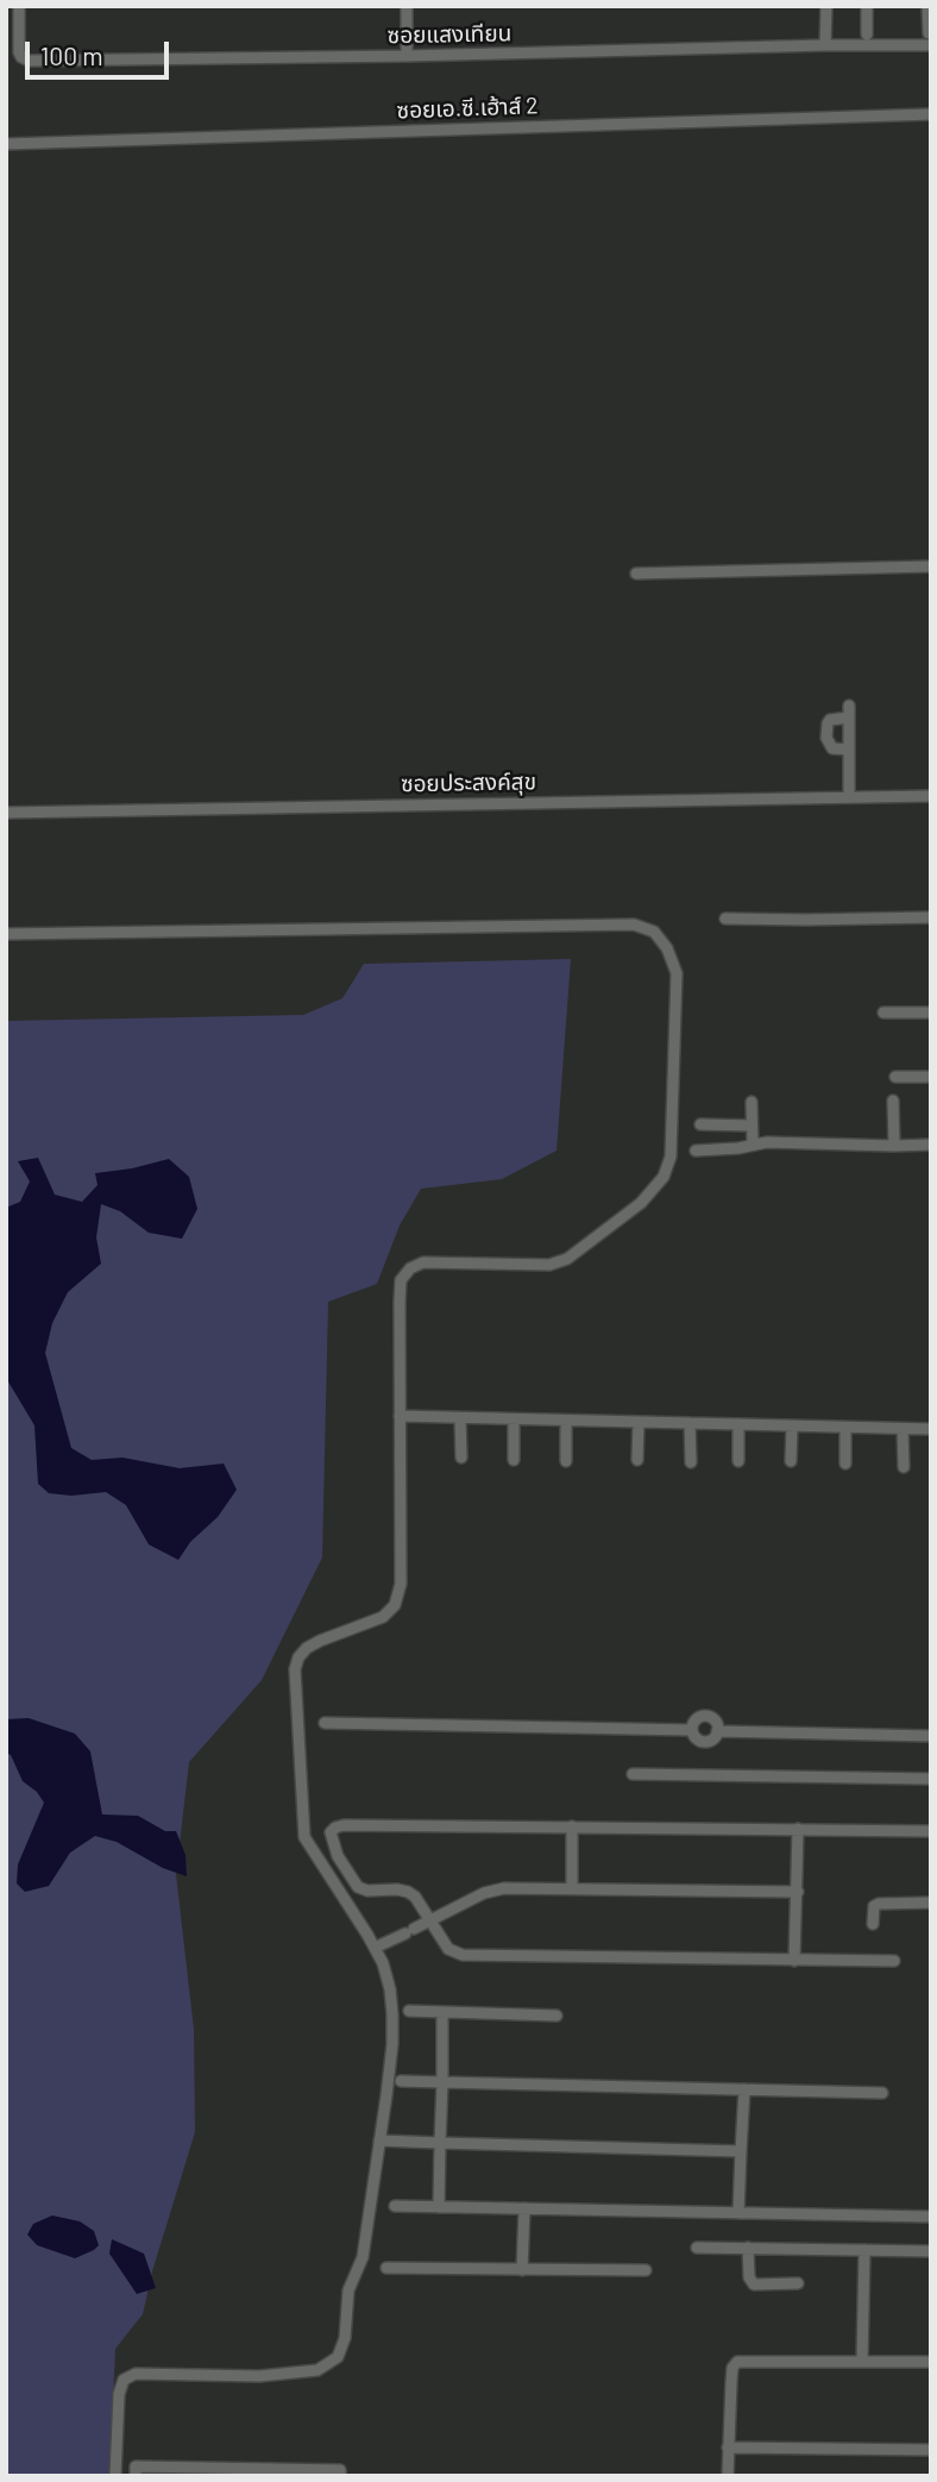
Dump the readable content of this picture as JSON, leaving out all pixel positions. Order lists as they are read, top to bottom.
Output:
{
  "streets": {
    "street": ["ซอยแสงเทียน", "ซอยเอ.ซี.เฮ้าส์ 2", "ซอยประสงค์สุข"]
  },
  "scale_bar": "100 m"
}
